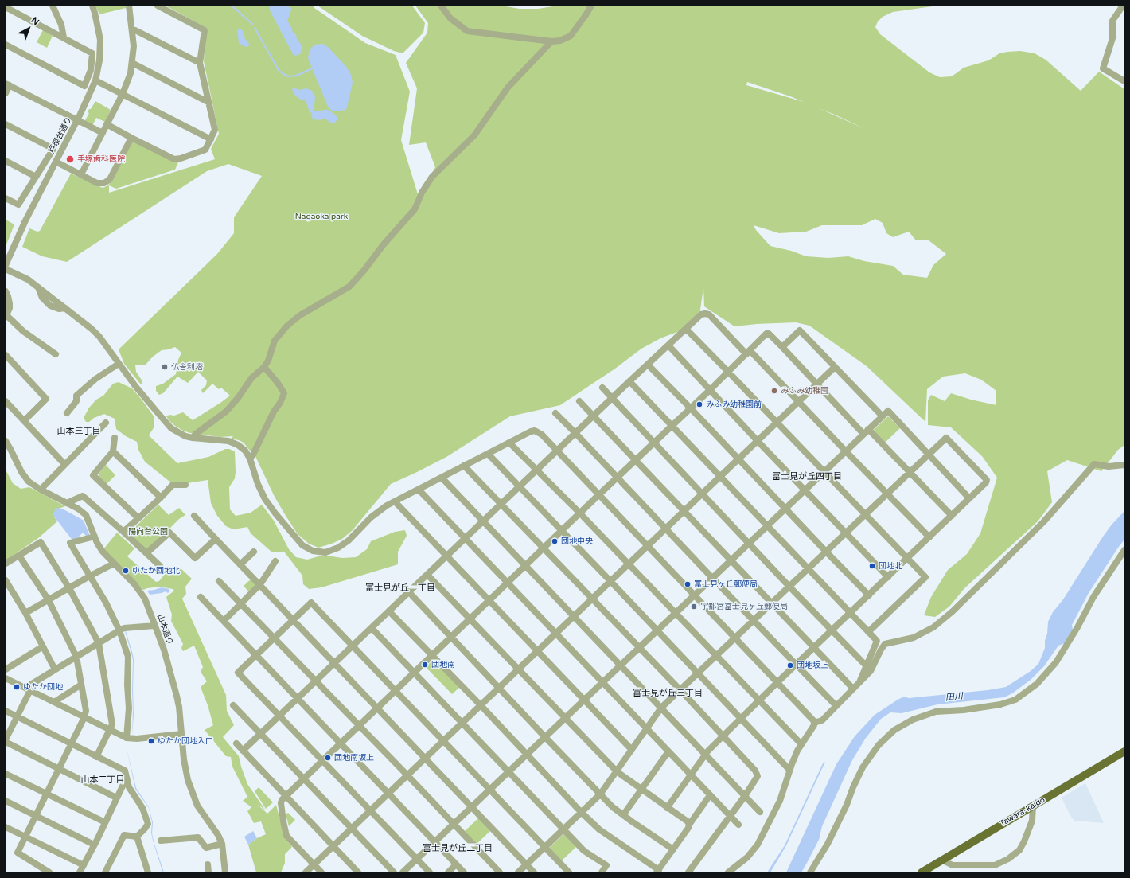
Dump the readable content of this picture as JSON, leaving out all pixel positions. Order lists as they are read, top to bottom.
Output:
{
  "streets": {
    "main road": ["Tawara-kaido"],
    "street": ["戸祭台通り", "山本通り"]
  },
  "districts": [
    "山本三丁目",
    "富士見が丘四丁目",
    "富士見が丘一丁目",
    "富士見が丘三丁目",
    "山本二丁目",
    "富士見が丘二丁目"
  ],
  "water": ["田川"],
  "parks": ["Nagaoka park", "陽向台公園"],
  "places": [
    "手塚歯科医院",
    "仏舎利塔",
    "みふみ幼稚園",
    "みふみ幼稚園前",
    "団地中央",
    "団地北",
    "ゆたか団地北",
    "富士見ヶ丘郵便局",
    "宇都宮富士見ヶ丘郵便局",
    "団地南",
    "団地坂上",
    "ゆたか団地",
    "ゆたか団地入口",
    "団地南坂上"
  ],
  "north": "top right"
}
